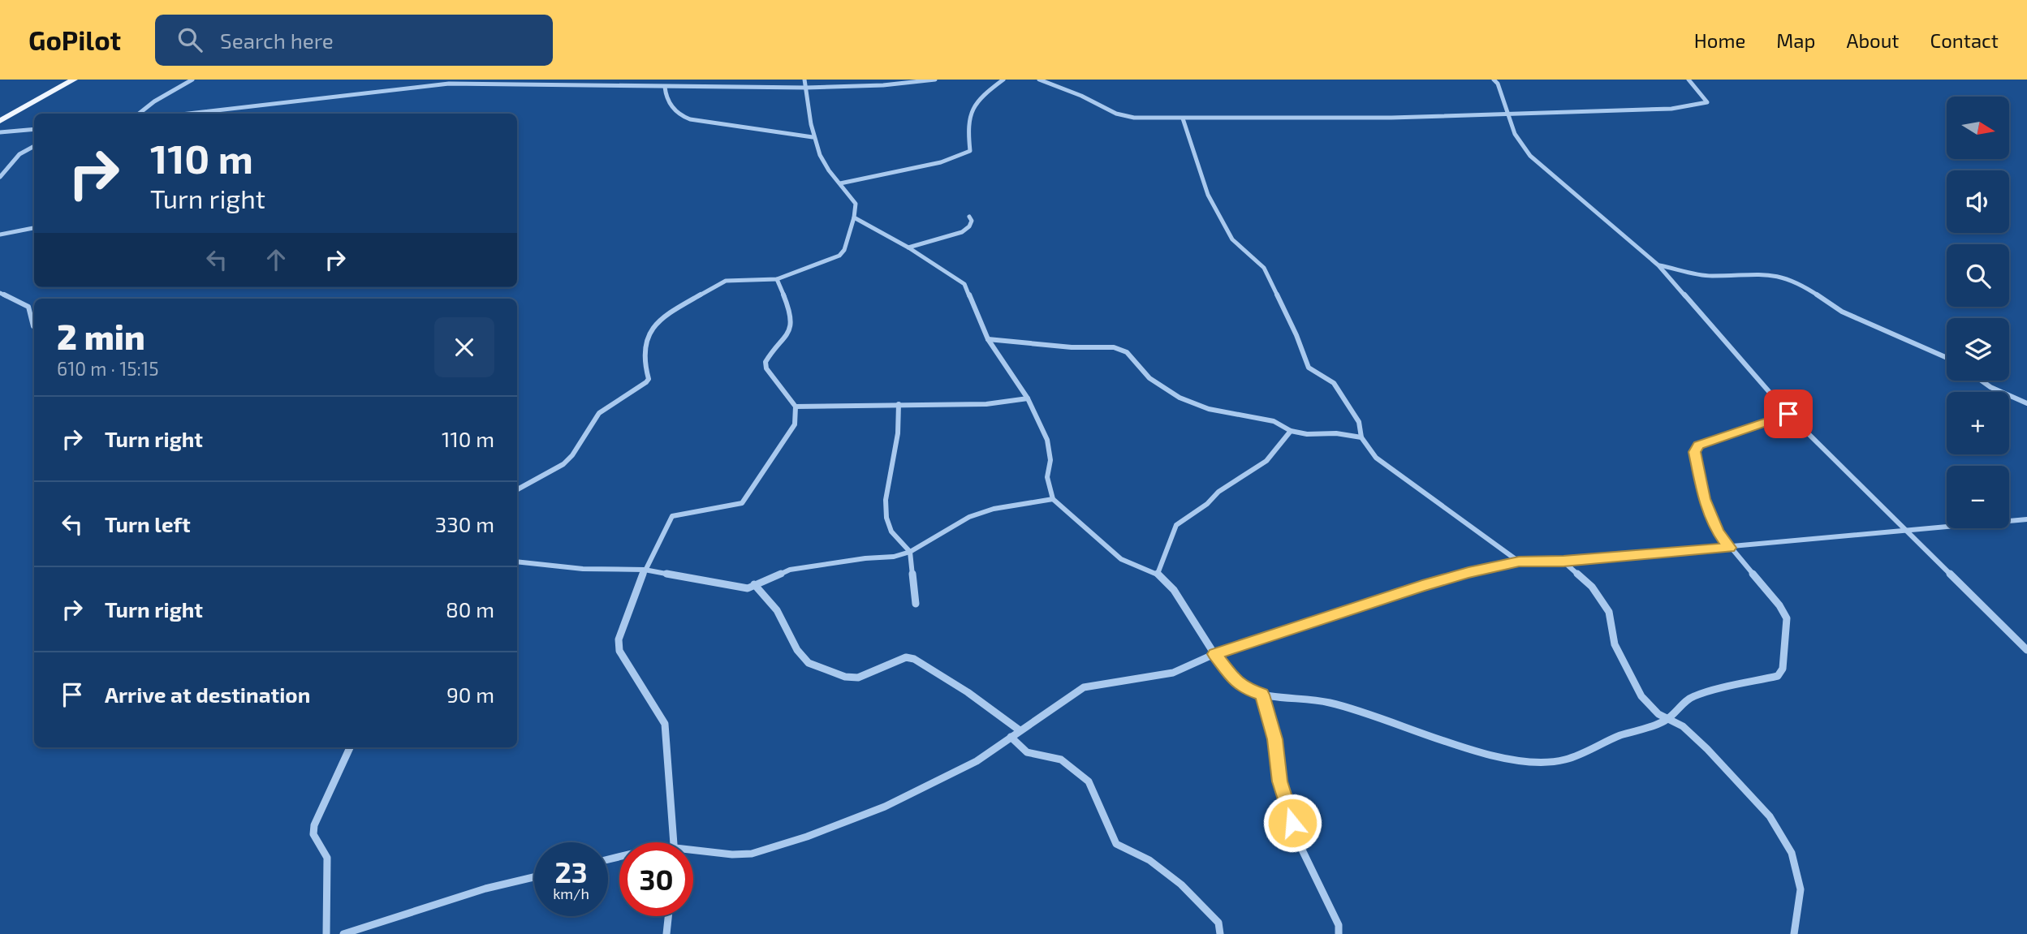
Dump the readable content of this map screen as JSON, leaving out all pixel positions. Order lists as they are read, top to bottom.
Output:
{
  "north": "right",
  "page": {
    "header": "GoPilot",
    "search": "Search here",
    "nav": [
      "Home",
      "Map",
      "About",
      "Contact"
    ],
    "map_buttons": ["+", "−"],
    "turn": ["110 m", "Turn right"],
    "heading": ["2 min", "610 m · 15:15"],
    "list": [
      {
        "name": "Turn right",
        "value": "110 m"
      },
      {
        "name": "Turn left",
        "value": "330 m"
      },
      {
        "name": "Turn right",
        "value": "80 m"
      },
      {
        "name": "Arrive at destination",
        "value": "90 m"
      }
    ],
    "speed": "23 km/h",
    "limit": "30"
  }
}
